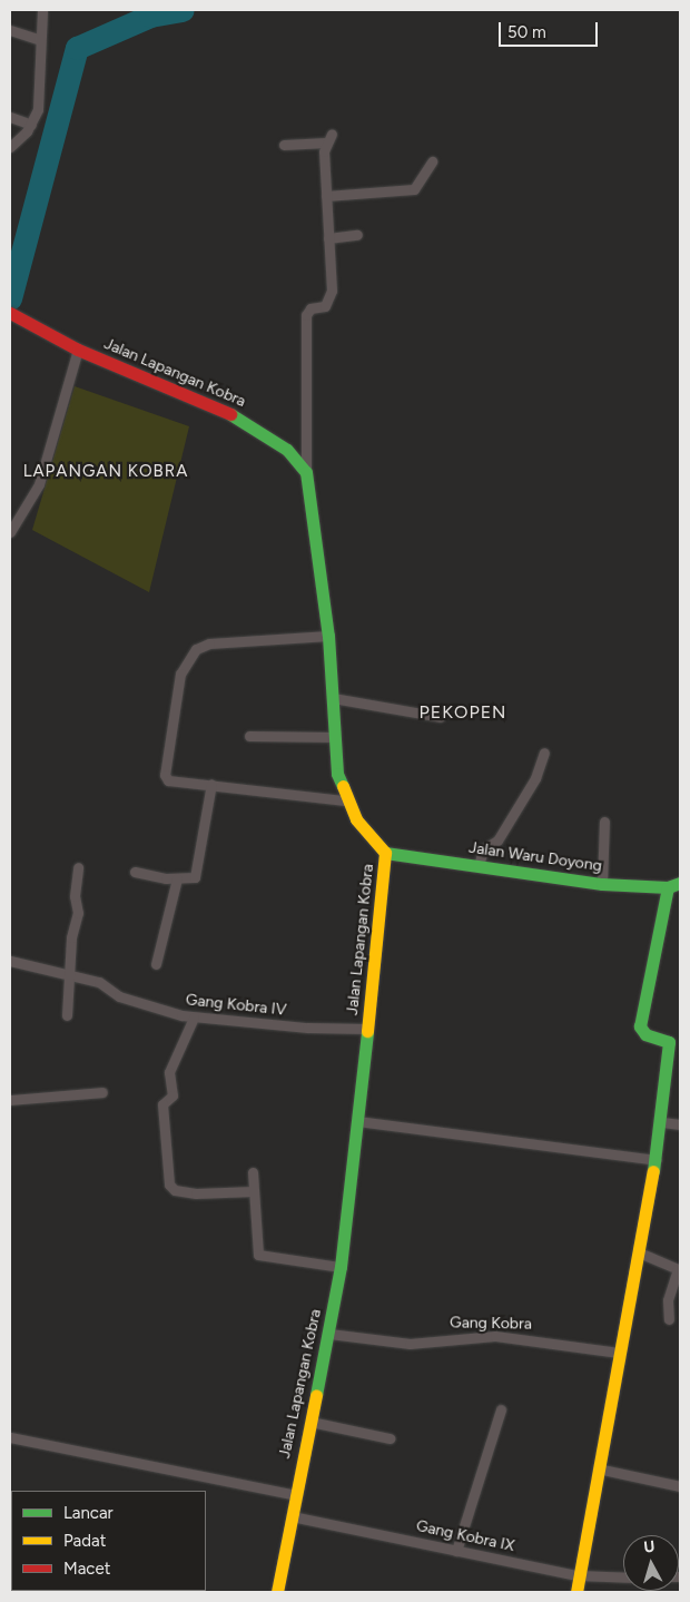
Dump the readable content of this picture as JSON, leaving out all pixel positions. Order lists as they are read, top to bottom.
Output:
{
  "streets": {
    "street": [
      "Jalan Lapangan Kobra",
      "Jalan Waru Doyong",
      "Gang Kobra IV",
      "Gang Kobra",
      "Gang Kobra IX"
    ]
  },
  "crossings": [
    ["Jalan Lapangan Kobra", "Jalan Waru Doyong"],
    ["Jalan Lapangan Kobra", "Gang Kobra IV"],
    ["Jalan Lapangan Kobra", "Gang Kobra"],
    ["Jalan Lapangan Kobra", "Gang Kobra IX"]
  ],
  "districts": ["LAPANGAN KOBRA", "PEKOPEN"],
  "legend": ["Lancar", "Padat", "Macet"],
  "scale_bar": "50 m",
  "north": "top"
}
